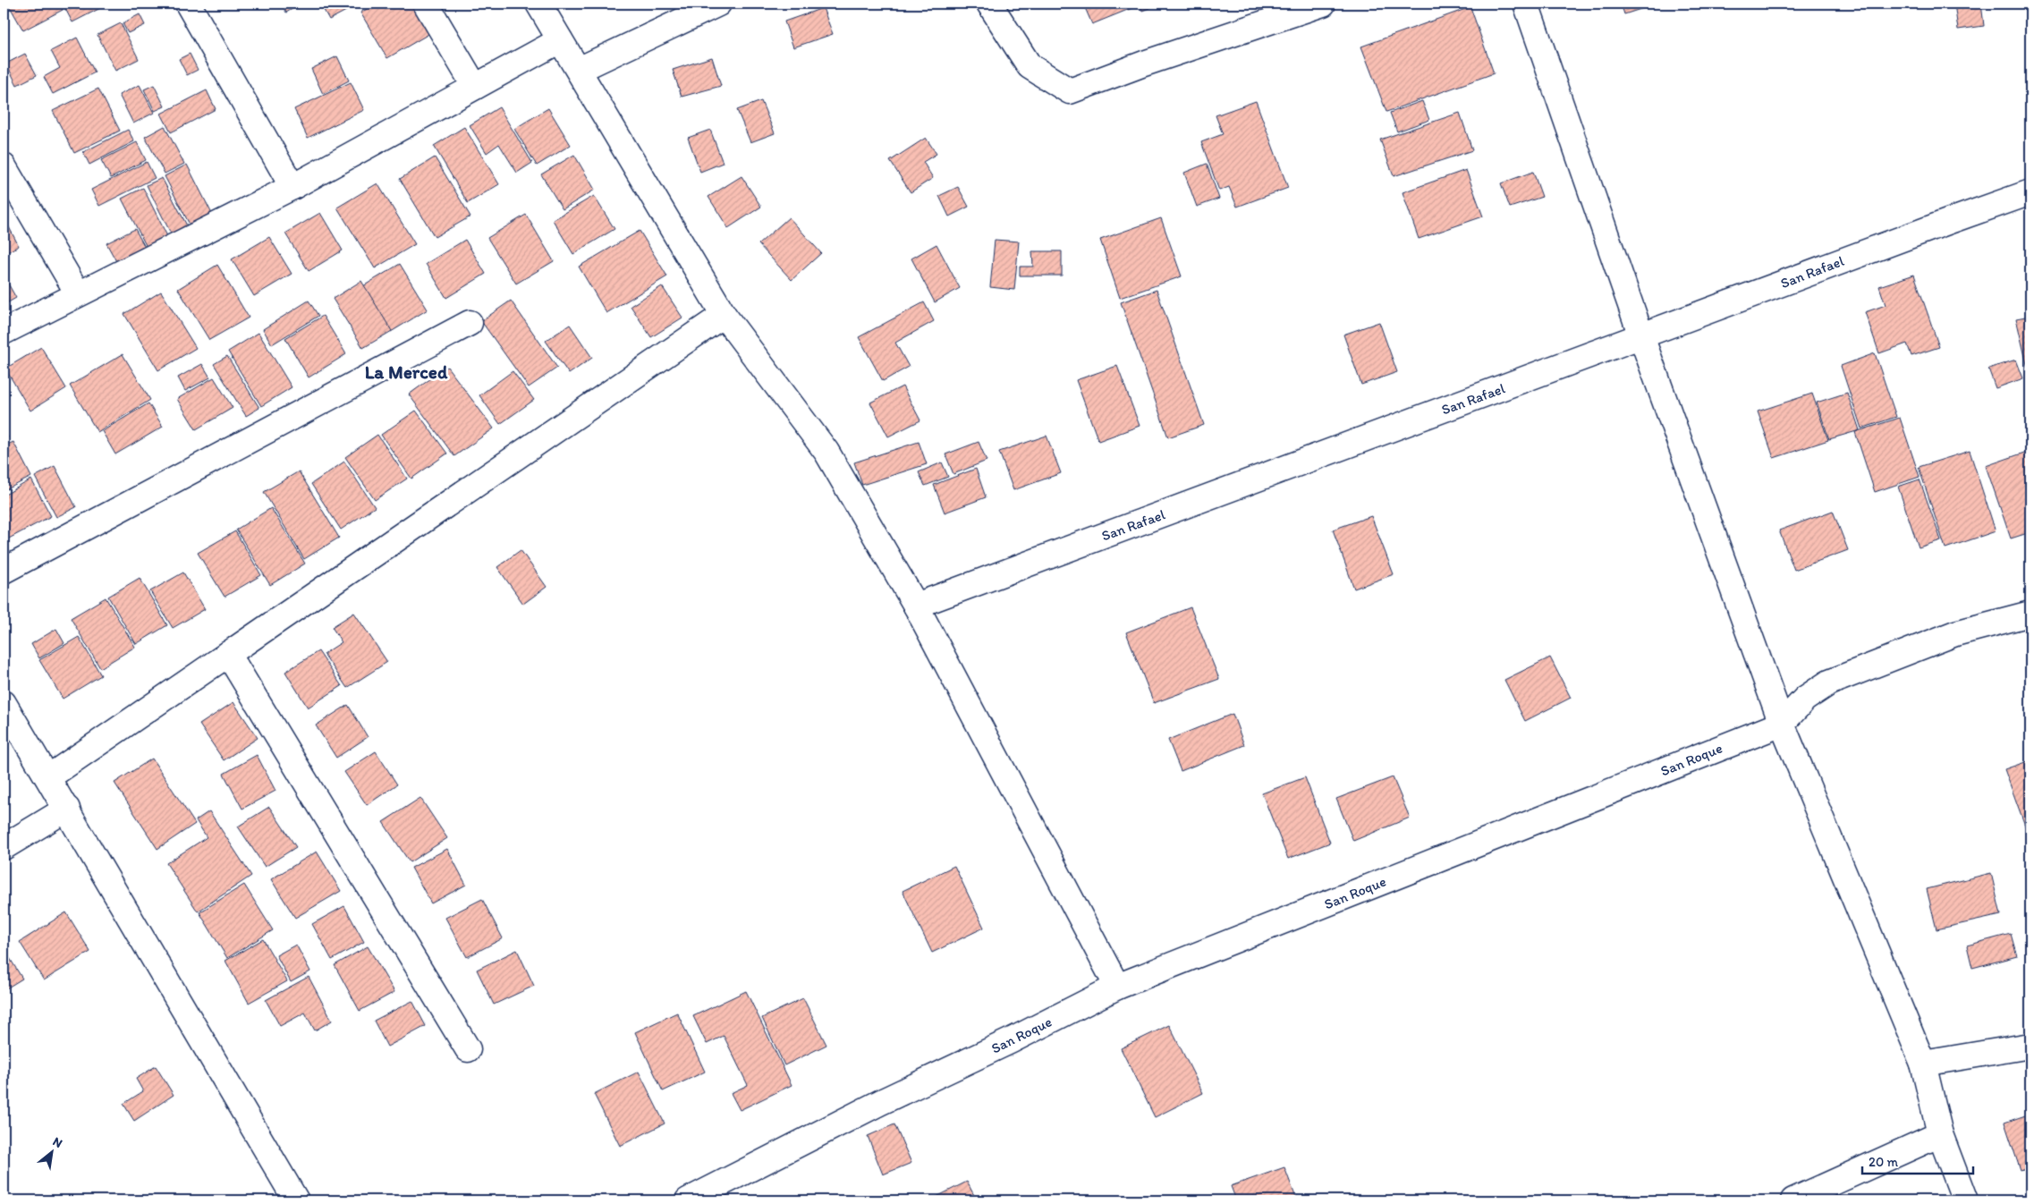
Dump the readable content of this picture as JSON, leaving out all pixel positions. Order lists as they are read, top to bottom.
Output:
{
  "streets": {
    "street": ["San Rafael", "San Roque"]
  },
  "districts": ["La Merced"],
  "scale_bar": "20 m",
  "north": "top right"
}
